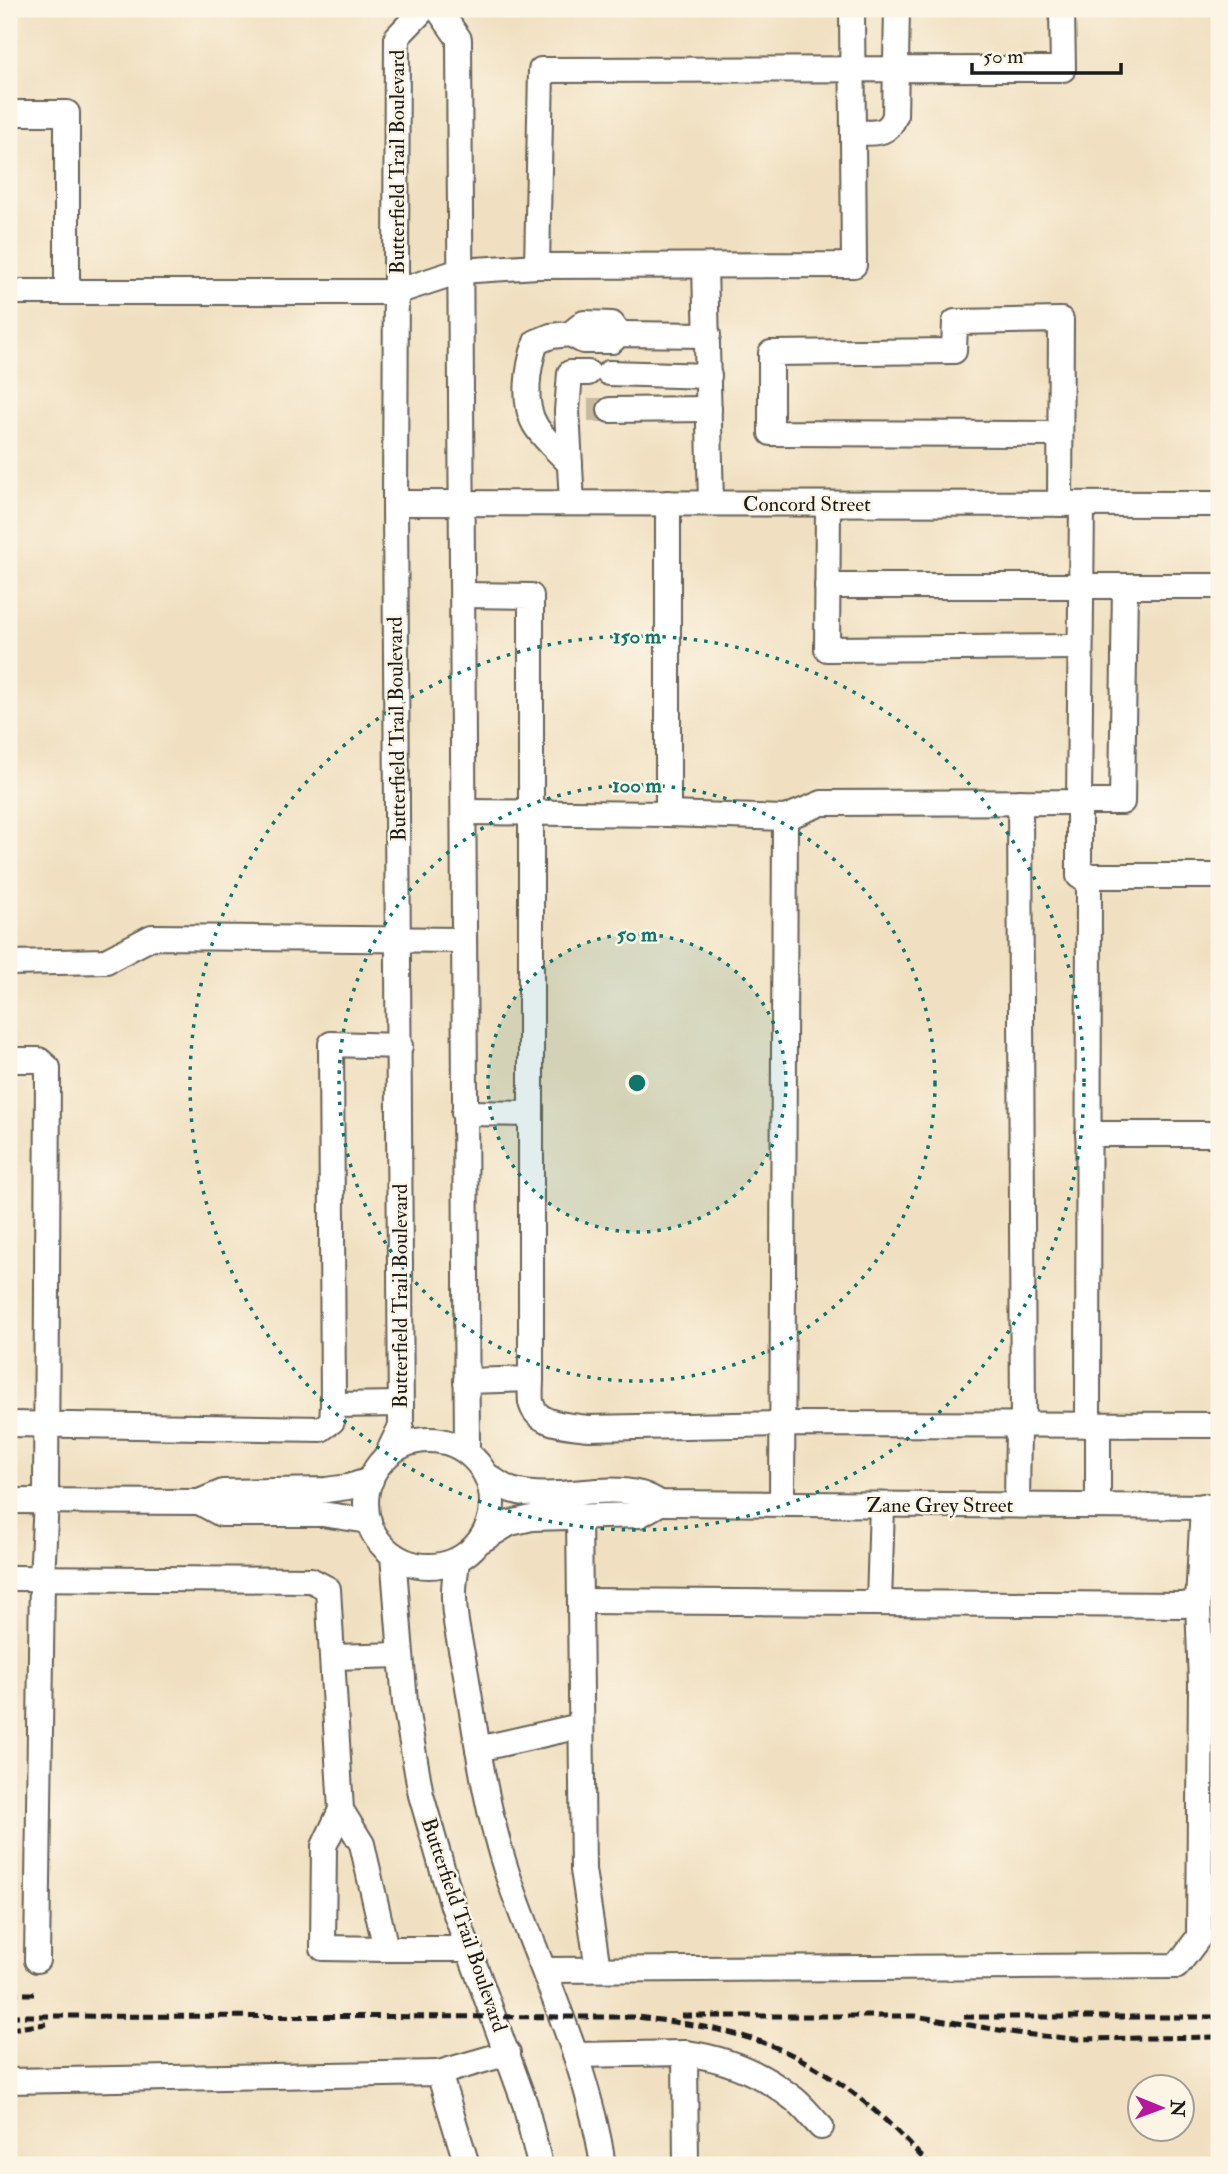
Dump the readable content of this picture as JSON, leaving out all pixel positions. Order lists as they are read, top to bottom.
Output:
{
  "streets": {
    "street": ["Butterfield Trail Boulevard", "Concord Street", "Zane Grey Street"]
  },
  "crossings": [
    ["Butterfield Trail Boulevard", "Concord Street"],
    ["Butterfield Trail Boulevard", "Zane Grey Street"]
  ],
  "scale_bar": "50 m",
  "north": "right",
  "rings": ["150 m", "100 m", "50 m"]
}
